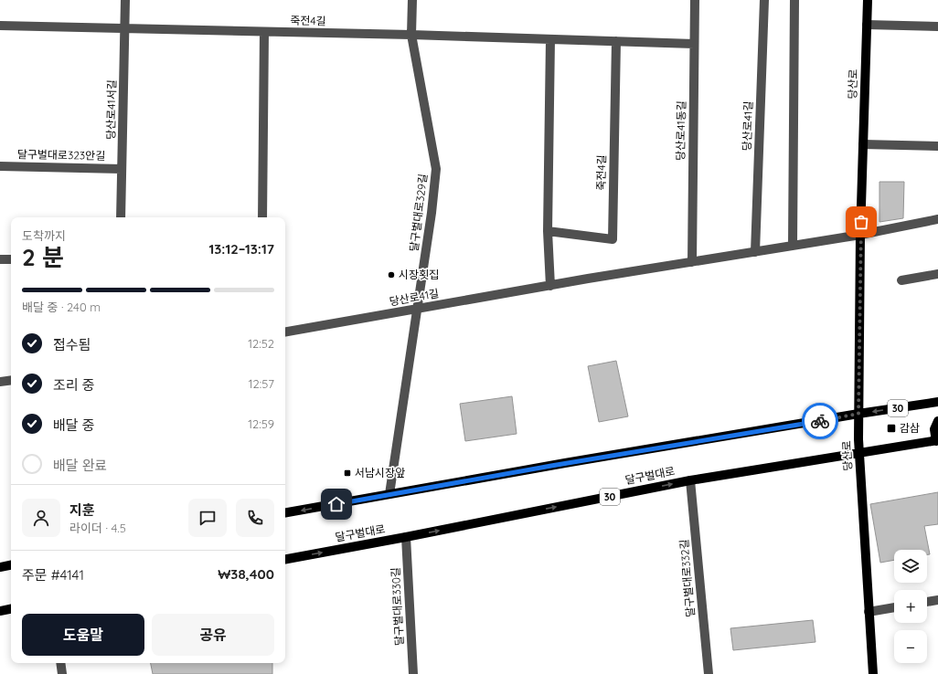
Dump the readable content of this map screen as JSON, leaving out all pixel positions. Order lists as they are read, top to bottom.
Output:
{
  "streets": {
    "main road": ["당산로", "30", "달구벌대로"],
    "street": [
      "죽전4길",
      "당산로41서길",
      "당산로41길",
      "당산로41동길",
      "달구벌대로323안길",
      "달구벌대로329길",
      "달구벌대로332길",
      "달구벌대로330길"
    ]
  },
  "crossings": [
    ["죽전4길", "당산로41서길"],
    ["죽전4길", "당산로41동길"],
    ["죽전4길", "달구벌대로329길"],
    ["당산로", "당산로41길"],
    ["당산로", "30"],
    ["당산로", "달구벌대로"],
    ["당산로41서길", "달구벌대로323안길"],
    ["당산로41길", "당산로41동길"],
    ["당산로41길", "달구벌대로329길"],
    ["달구벌대로329길", "30"],
    ["달구벌대로", "달구벌대로332길"],
    ["달구벌대로", "달구벌대로330길"]
  ],
  "places": {
    "other": ["시장횟집"],
    "transit": ["감삼", "서남시장앞"]
  },
  "page": {
    "heading": ["2 분", "도착까지", "13:12–13:17"],
    "panel": [
      "지훈",
      "라이더 · 4.5",
      "주문 #4141",
      "₩38,400"
    ],
    "bar": "배달 중 · 240 m",
    "list": [
      ["접수됨", "12:52"],
      ["조리 중", "12:57"],
      ["배달 중", "12:59"],
      "배달 완료"
    ],
    "map_buttons": ["+", "−"],
    "buttons": ["도움말", "공유"]
  }
}
